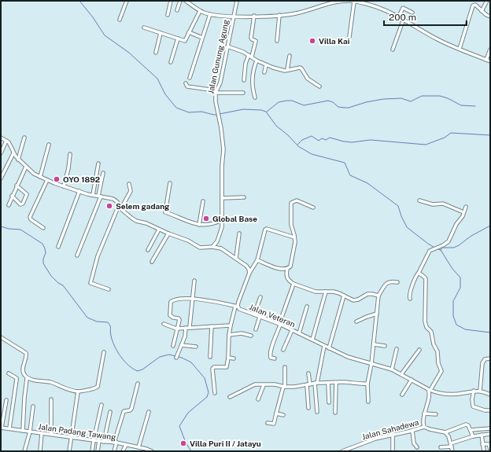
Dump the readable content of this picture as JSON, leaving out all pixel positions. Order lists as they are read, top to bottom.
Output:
{
  "streets": {
    "street": [
      "Jalan Gunung Agung",
      "Jalan Veteran",
      "Jalan Sahadewa",
      "Jalan Padang Tawang"
    ]
  },
  "places": [
    "Villa Kai",
    "OYO 1892",
    "Selem gadang",
    "Global Base",
    "Villa Puri II / Jatayu"
  ],
  "scale_bar": "200 m"
}
